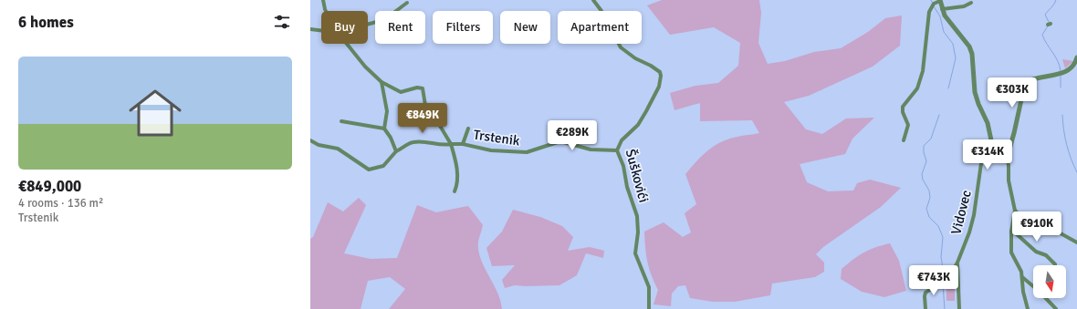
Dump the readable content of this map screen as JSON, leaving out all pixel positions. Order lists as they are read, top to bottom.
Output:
{
  "streets": {
    "street": ["Trstenik", "Šuškovići", "Vidovec"]
  },
  "crossings": [
    ["Trstenik", "Šuškovići"]
  ],
  "north": "bottom",
  "page": {
    "heading": "6 homes",
    "chip": [
      "Buy",
      "Rent",
      "Filters",
      "New",
      "Apartment"
    ],
    "list": [
      {
        "name": "€849,000",
        "note": "4 rooms · 136 m² · Trstenik"
      }
    ],
    "price": [
      "€303K",
      "€849K",
      "€289K",
      "€314K",
      "€910K",
      "€743K"
    ]
  }
}
